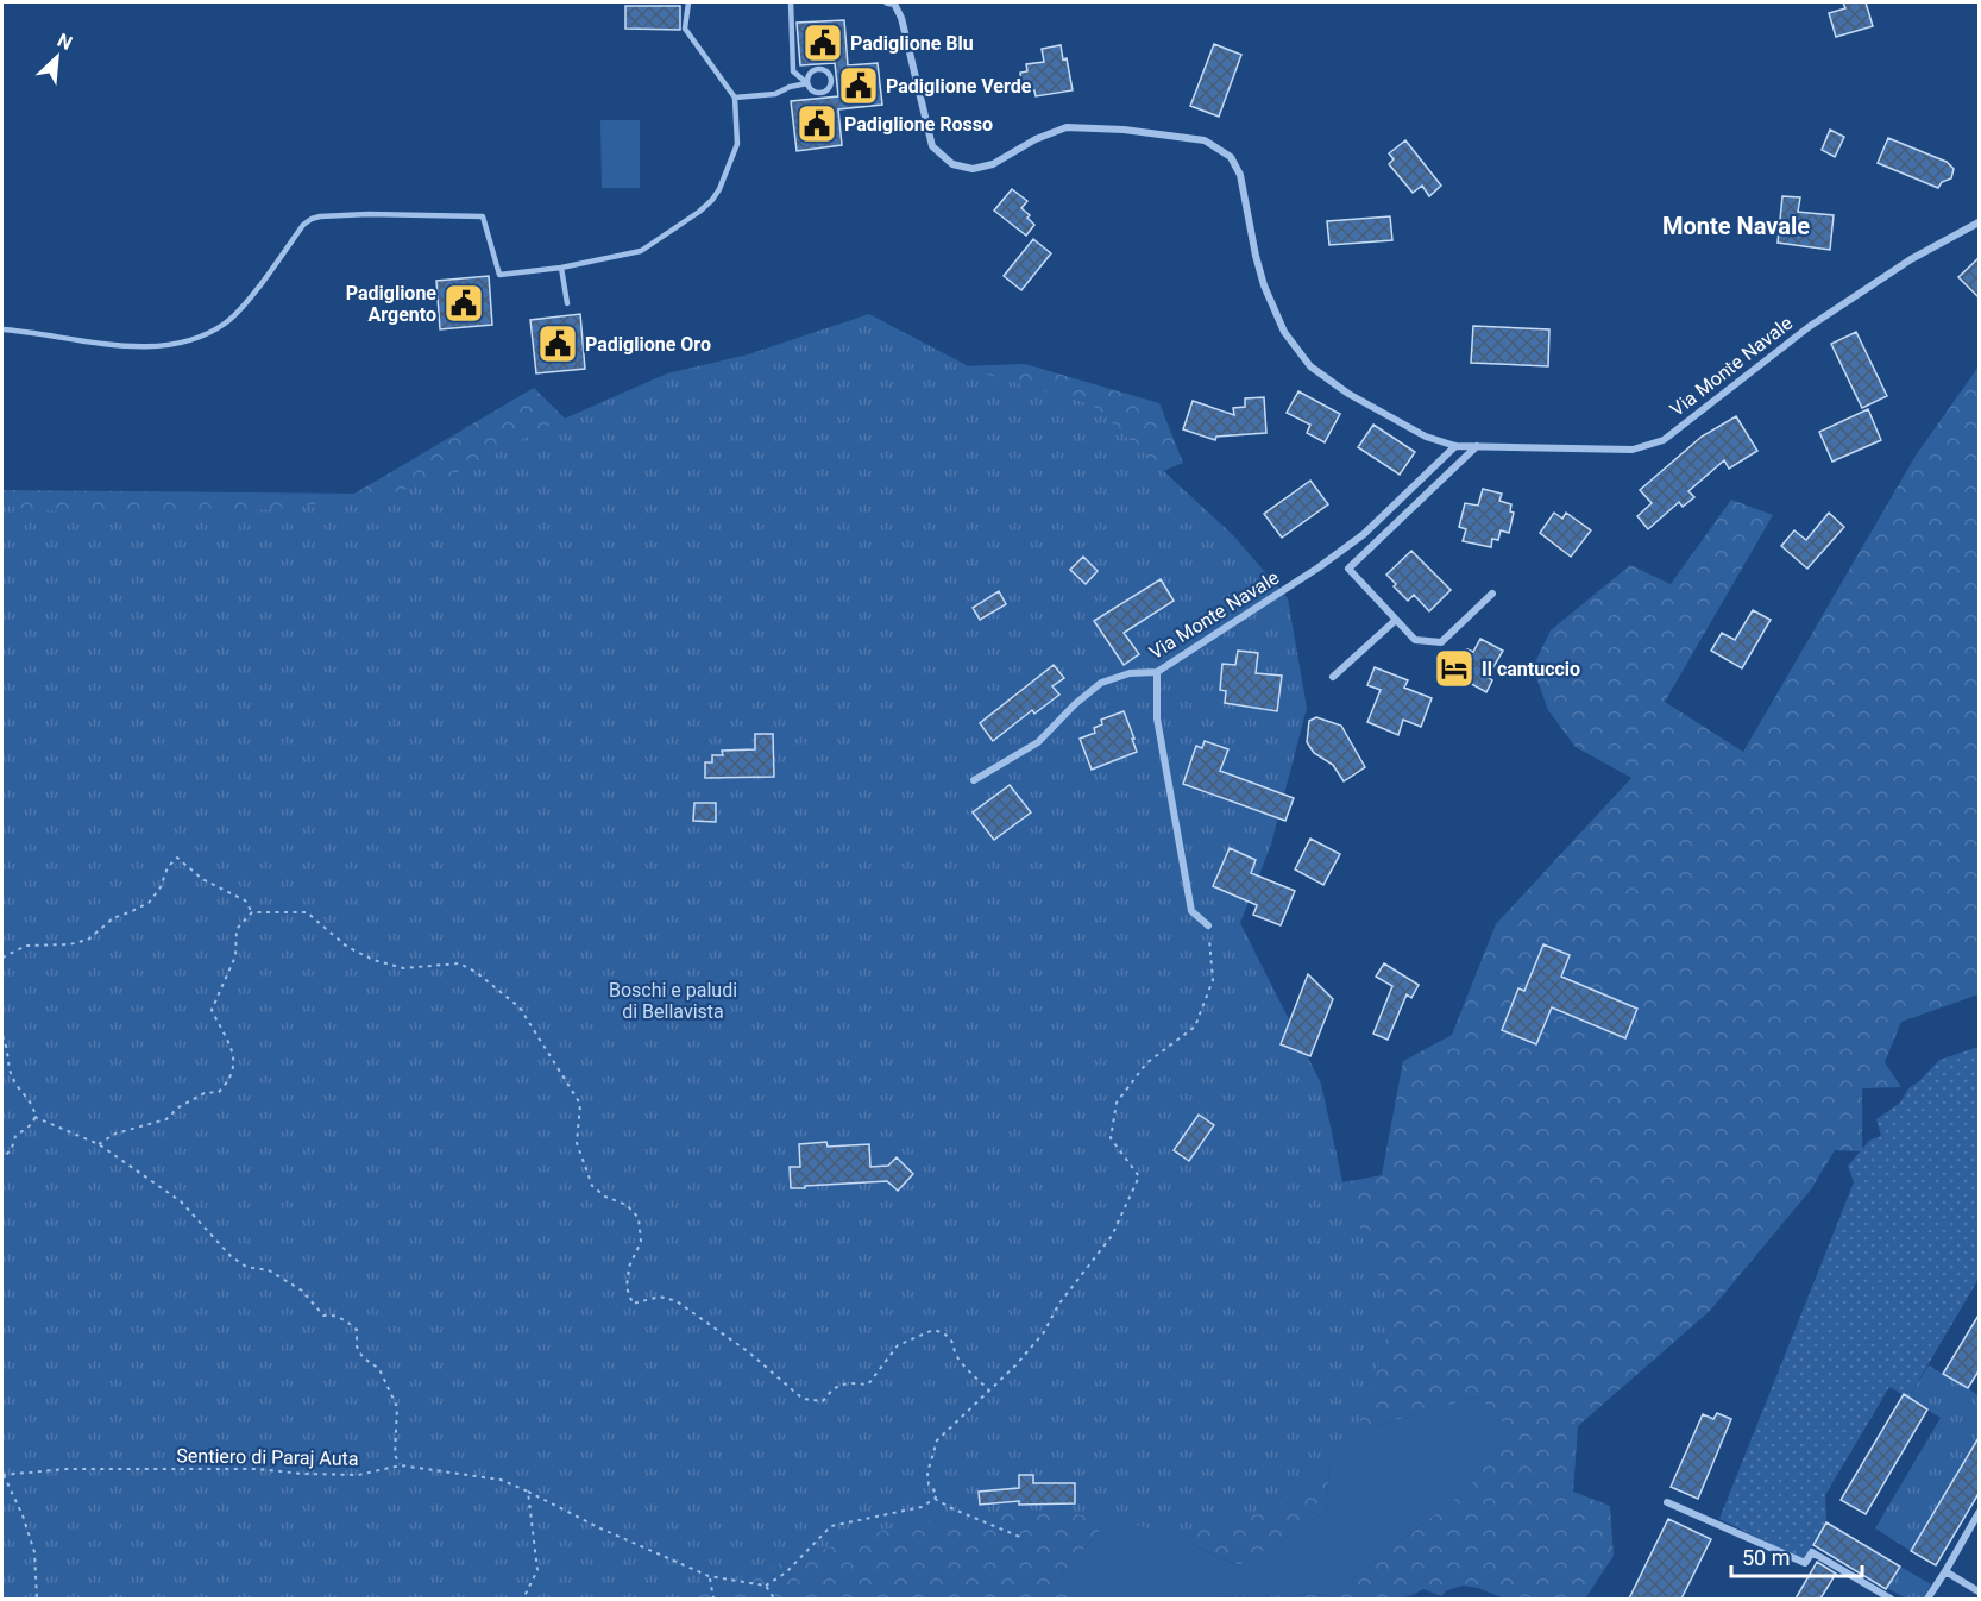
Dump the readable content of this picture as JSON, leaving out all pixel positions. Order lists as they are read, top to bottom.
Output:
{
  "streets": {
    "street": ["Via Monte Navale"],
    "path": ["Sentiero di Paraj Auta"]
  },
  "districts": ["Monte Navale"],
  "parks": ["Boschi e paludi di Bellavista"],
  "places": {
    "public building": [
      "Padiglione Blu",
      "Padiglione Verde",
      "Padiglione Rosso",
      "Padiglione Argento",
      "Padiglione Oro"
    ],
    "hotel": ["Il cantuccio"]
  },
  "scale_bar": "50 m",
  "north": "top right"
}
